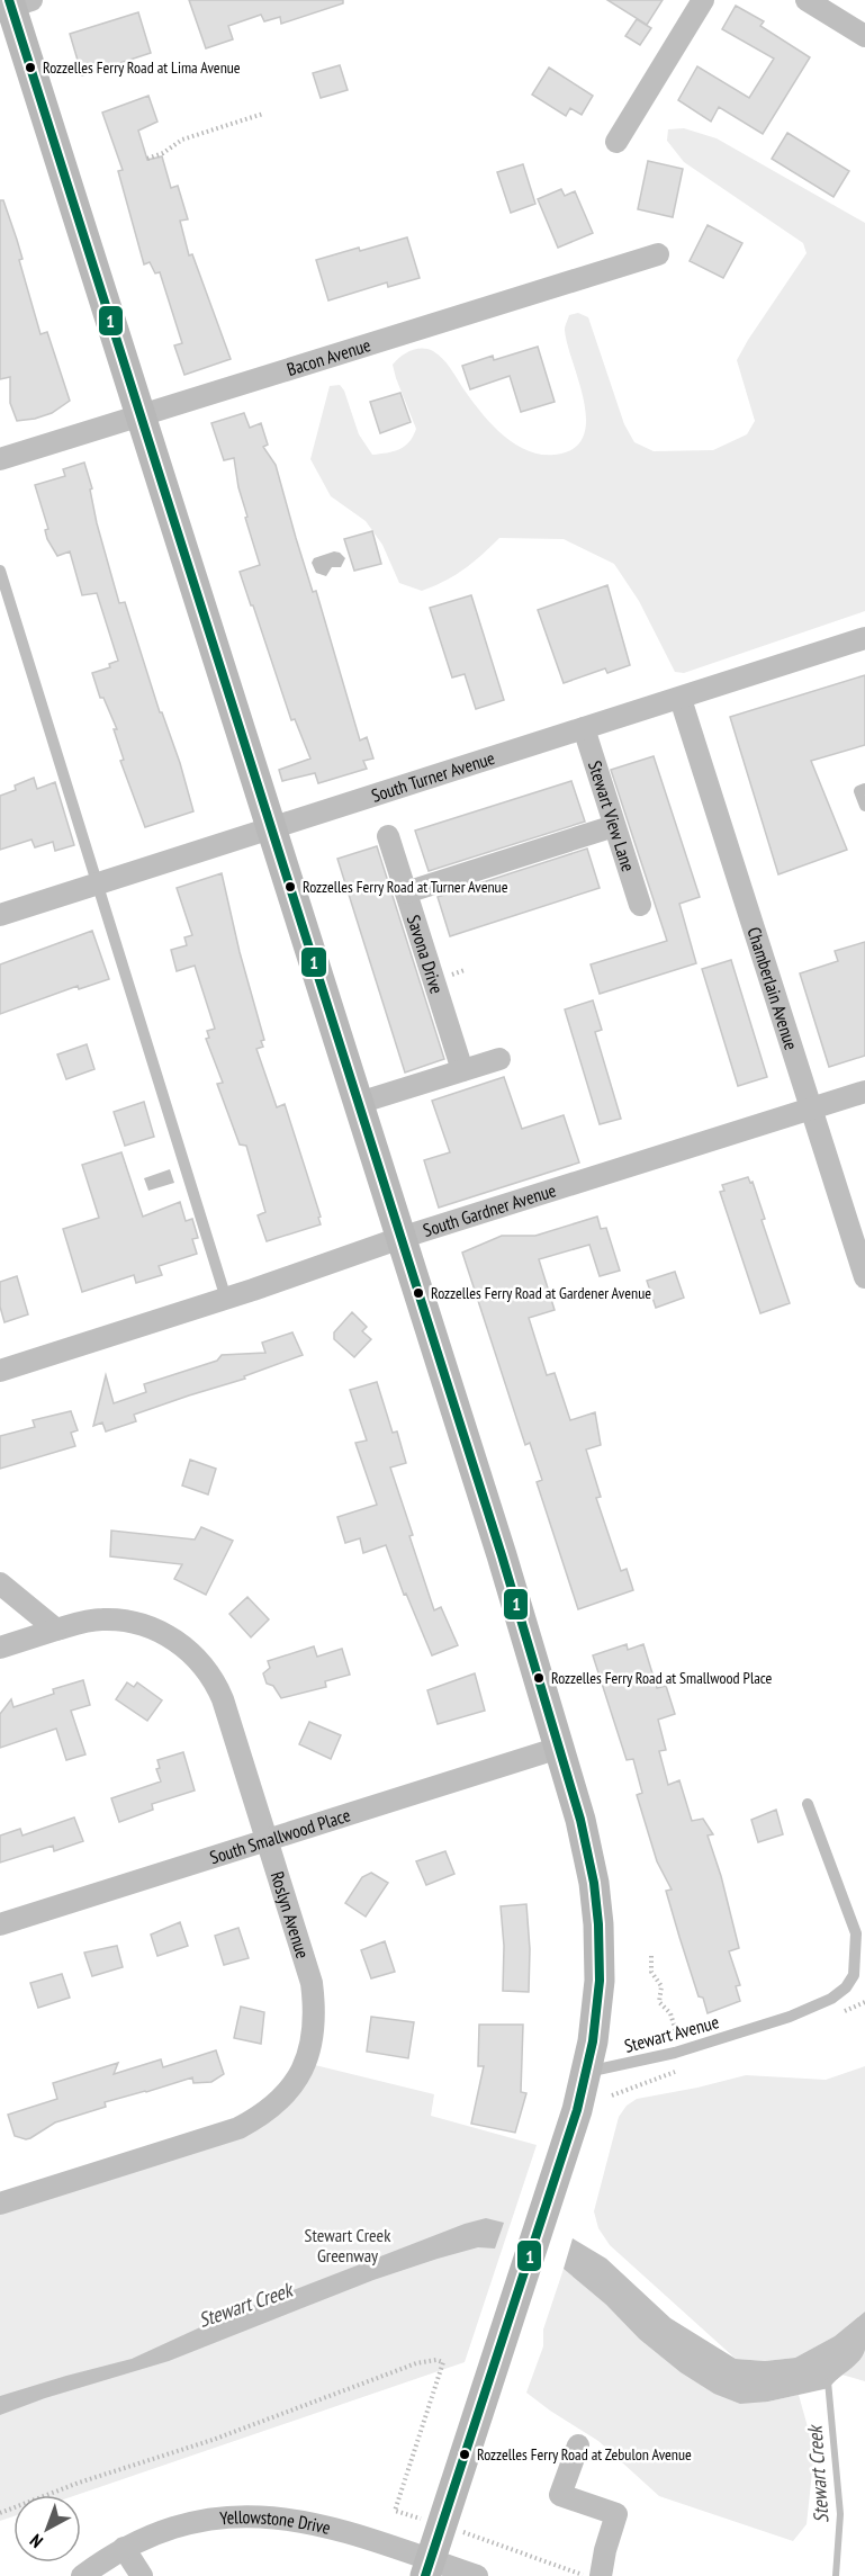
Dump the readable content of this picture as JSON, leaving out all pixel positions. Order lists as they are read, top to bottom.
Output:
{
  "streets": {
    "street": [
      "Bacon Avenue",
      "South Turner Avenue",
      "Stewart View Lane",
      "Savona Drive",
      "Chamberlain Avenue",
      "South Gardner Avenue",
      "South Smallwood Place",
      "Roslyn Avenue",
      "Yellowstone Drive"
    ],
    "lane": ["Stewart Avenue"]
  },
  "crossings": [
    ["South Turner Avenue", "Stewart View Lane"],
    ["South Turner Avenue", "Chamberlain Avenue"],
    ["Chamberlain Avenue", "South Gardner Avenue"],
    ["South Smallwood Place", "Roslyn Avenue"]
  ],
  "water": ["Stewart Creek"],
  "parks": ["Stewart Creek Greenway"],
  "places": [
    "Rozzelles Ferry Road at Lima Avenue",
    "Rozzelles Ferry Road at Turner Avenue",
    "Rozzelles Ferry Road at Gardener Avenue",
    "Rozzelles Ferry Road at Smallwood Place",
    "Rozzelles Ferry Road at Zebulon Avenue"
  ],
  "lines": ["transit line 1"],
  "north": "bottom left"
}
